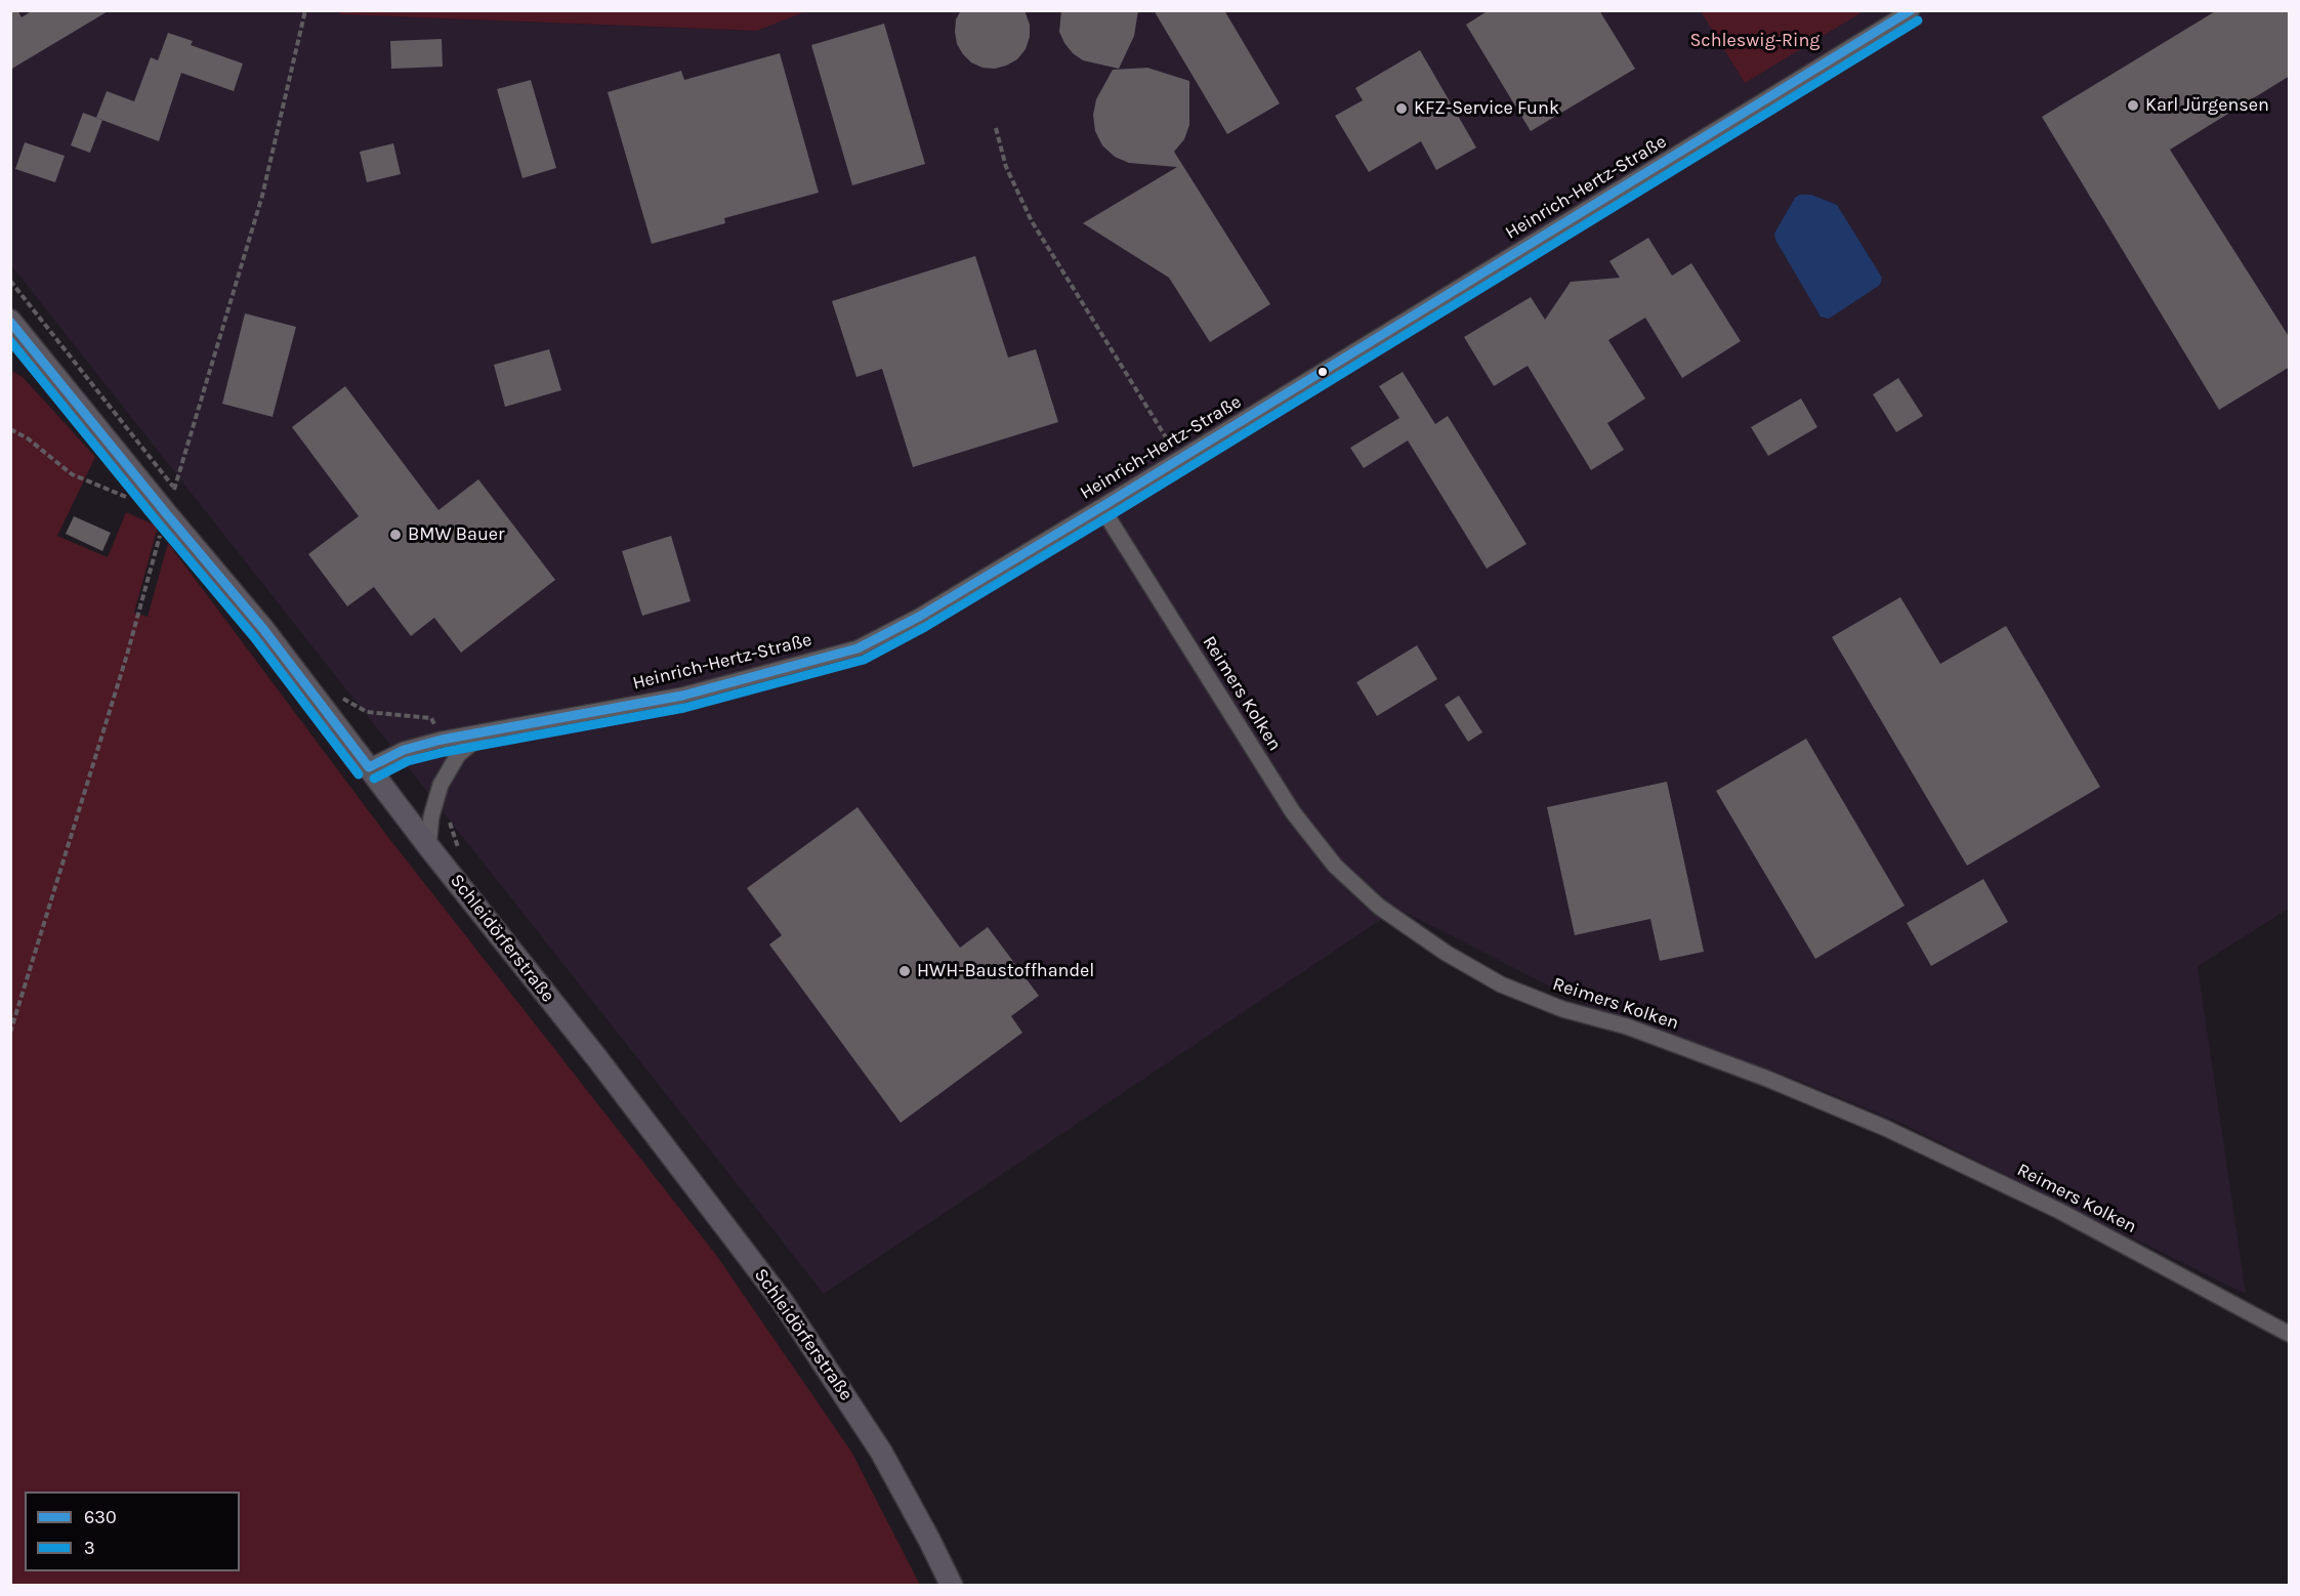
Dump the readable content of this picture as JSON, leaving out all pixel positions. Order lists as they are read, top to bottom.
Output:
{
  "streets": {
    "street": ["Heinrich-Hertz-Straße", "Reimers Kolken", "Schleidörferstraße"]
  },
  "crossings": [
    ["Heinrich-Hertz-Straße", "Reimers Kolken"],
    ["Heinrich-Hertz-Straße", "Schleidörferstraße"]
  ],
  "parks": ["Schleswig-Ring"],
  "places": [
    "Karl Jürgensen",
    "KFZ-Service Funk",
    "BMW Bauer",
    "HWH-Baustoffhandel"
  ],
  "lines": ["transit line 630", "transit line 3"],
  "legend": ["630", "3"]
}
